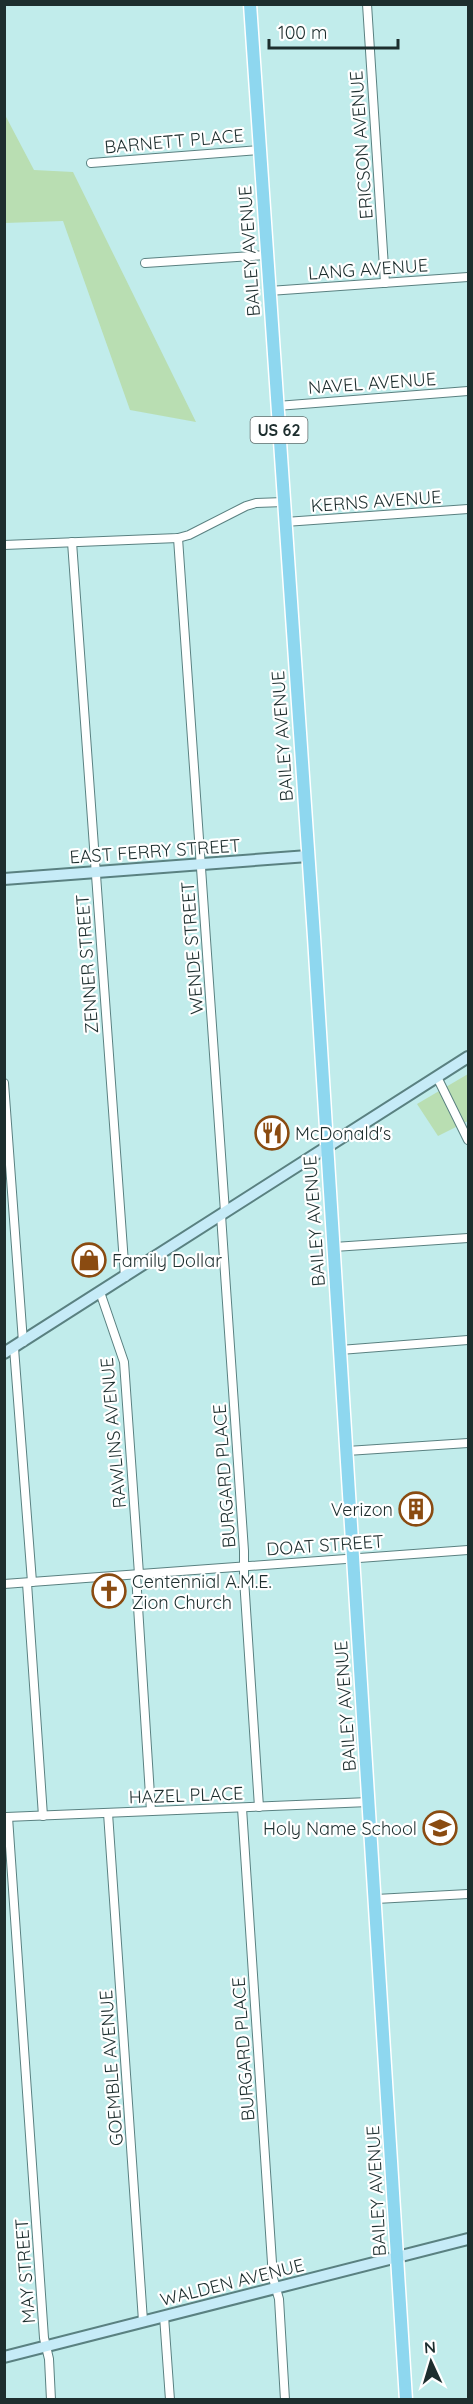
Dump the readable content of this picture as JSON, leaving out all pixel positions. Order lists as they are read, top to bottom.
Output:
{
  "streets": {
    "main road": [
      "BAILEY AVENUE",
      "US 62",
      "EAST FERRY STREET",
      "WALDEN AVENUE"
    ],
    "street": [
      "BARNETT PLACE",
      "ERICSON AVENUE",
      "LANG AVENUE",
      "NAVEL AVENUE",
      "KERNS AVENUE",
      "WENDE STREET",
      "ZENNER STREET",
      "RAWLINS AVENUE",
      "BURGARD PLACE",
      "DOAT STREET",
      "HAZEL PLACE",
      "GOEMBLE AVENUE",
      "MAY STREET"
    ]
  },
  "crossings": [
    ["BARNETT PLACE", "BAILEY AVENUE"],
    ["ERICSON AVENUE", "LANG AVENUE"],
    ["BAILEY AVENUE", "LANG AVENUE"],
    ["BAILEY AVENUE", "NAVEL AVENUE"],
    ["BAILEY AVENUE", "KERNS AVENUE"],
    ["BAILEY AVENUE", "EAST FERRY STREET"],
    ["BAILEY AVENUE", "DOAT STREET"],
    ["BAILEY AVENUE", "HAZEL PLACE"],
    ["BAILEY AVENUE", "WALDEN AVENUE"],
    ["EAST FERRY STREET", "WENDE STREET"],
    ["EAST FERRY STREET", "ZENNER STREET"],
    ["WENDE STREET", "BURGARD PLACE"],
    ["RAWLINS AVENUE", "DOAT STREET"],
    ["BURGARD PLACE", "DOAT STREET"],
    ["BURGARD PLACE", "HAZEL PLACE"],
    ["BURGARD PLACE", "WALDEN AVENUE"],
    ["HAZEL PLACE", "GOEMBLE AVENUE"],
    ["HAZEL PLACE", "MAY STREET"],
    ["GOEMBLE AVENUE", "WALDEN AVENUE"],
    ["MAY STREET", "WALDEN AVENUE"]
  ],
  "places": {
    "restaurant": ["McDonald's"],
    "shop": ["Family Dollar"],
    "building": ["Verizon"],
    "church": ["Centennial A.M.E. Zion Church"],
    "school or university": ["Holy Name School"]
  },
  "scale_bar": "100 m",
  "north": "top"
}
